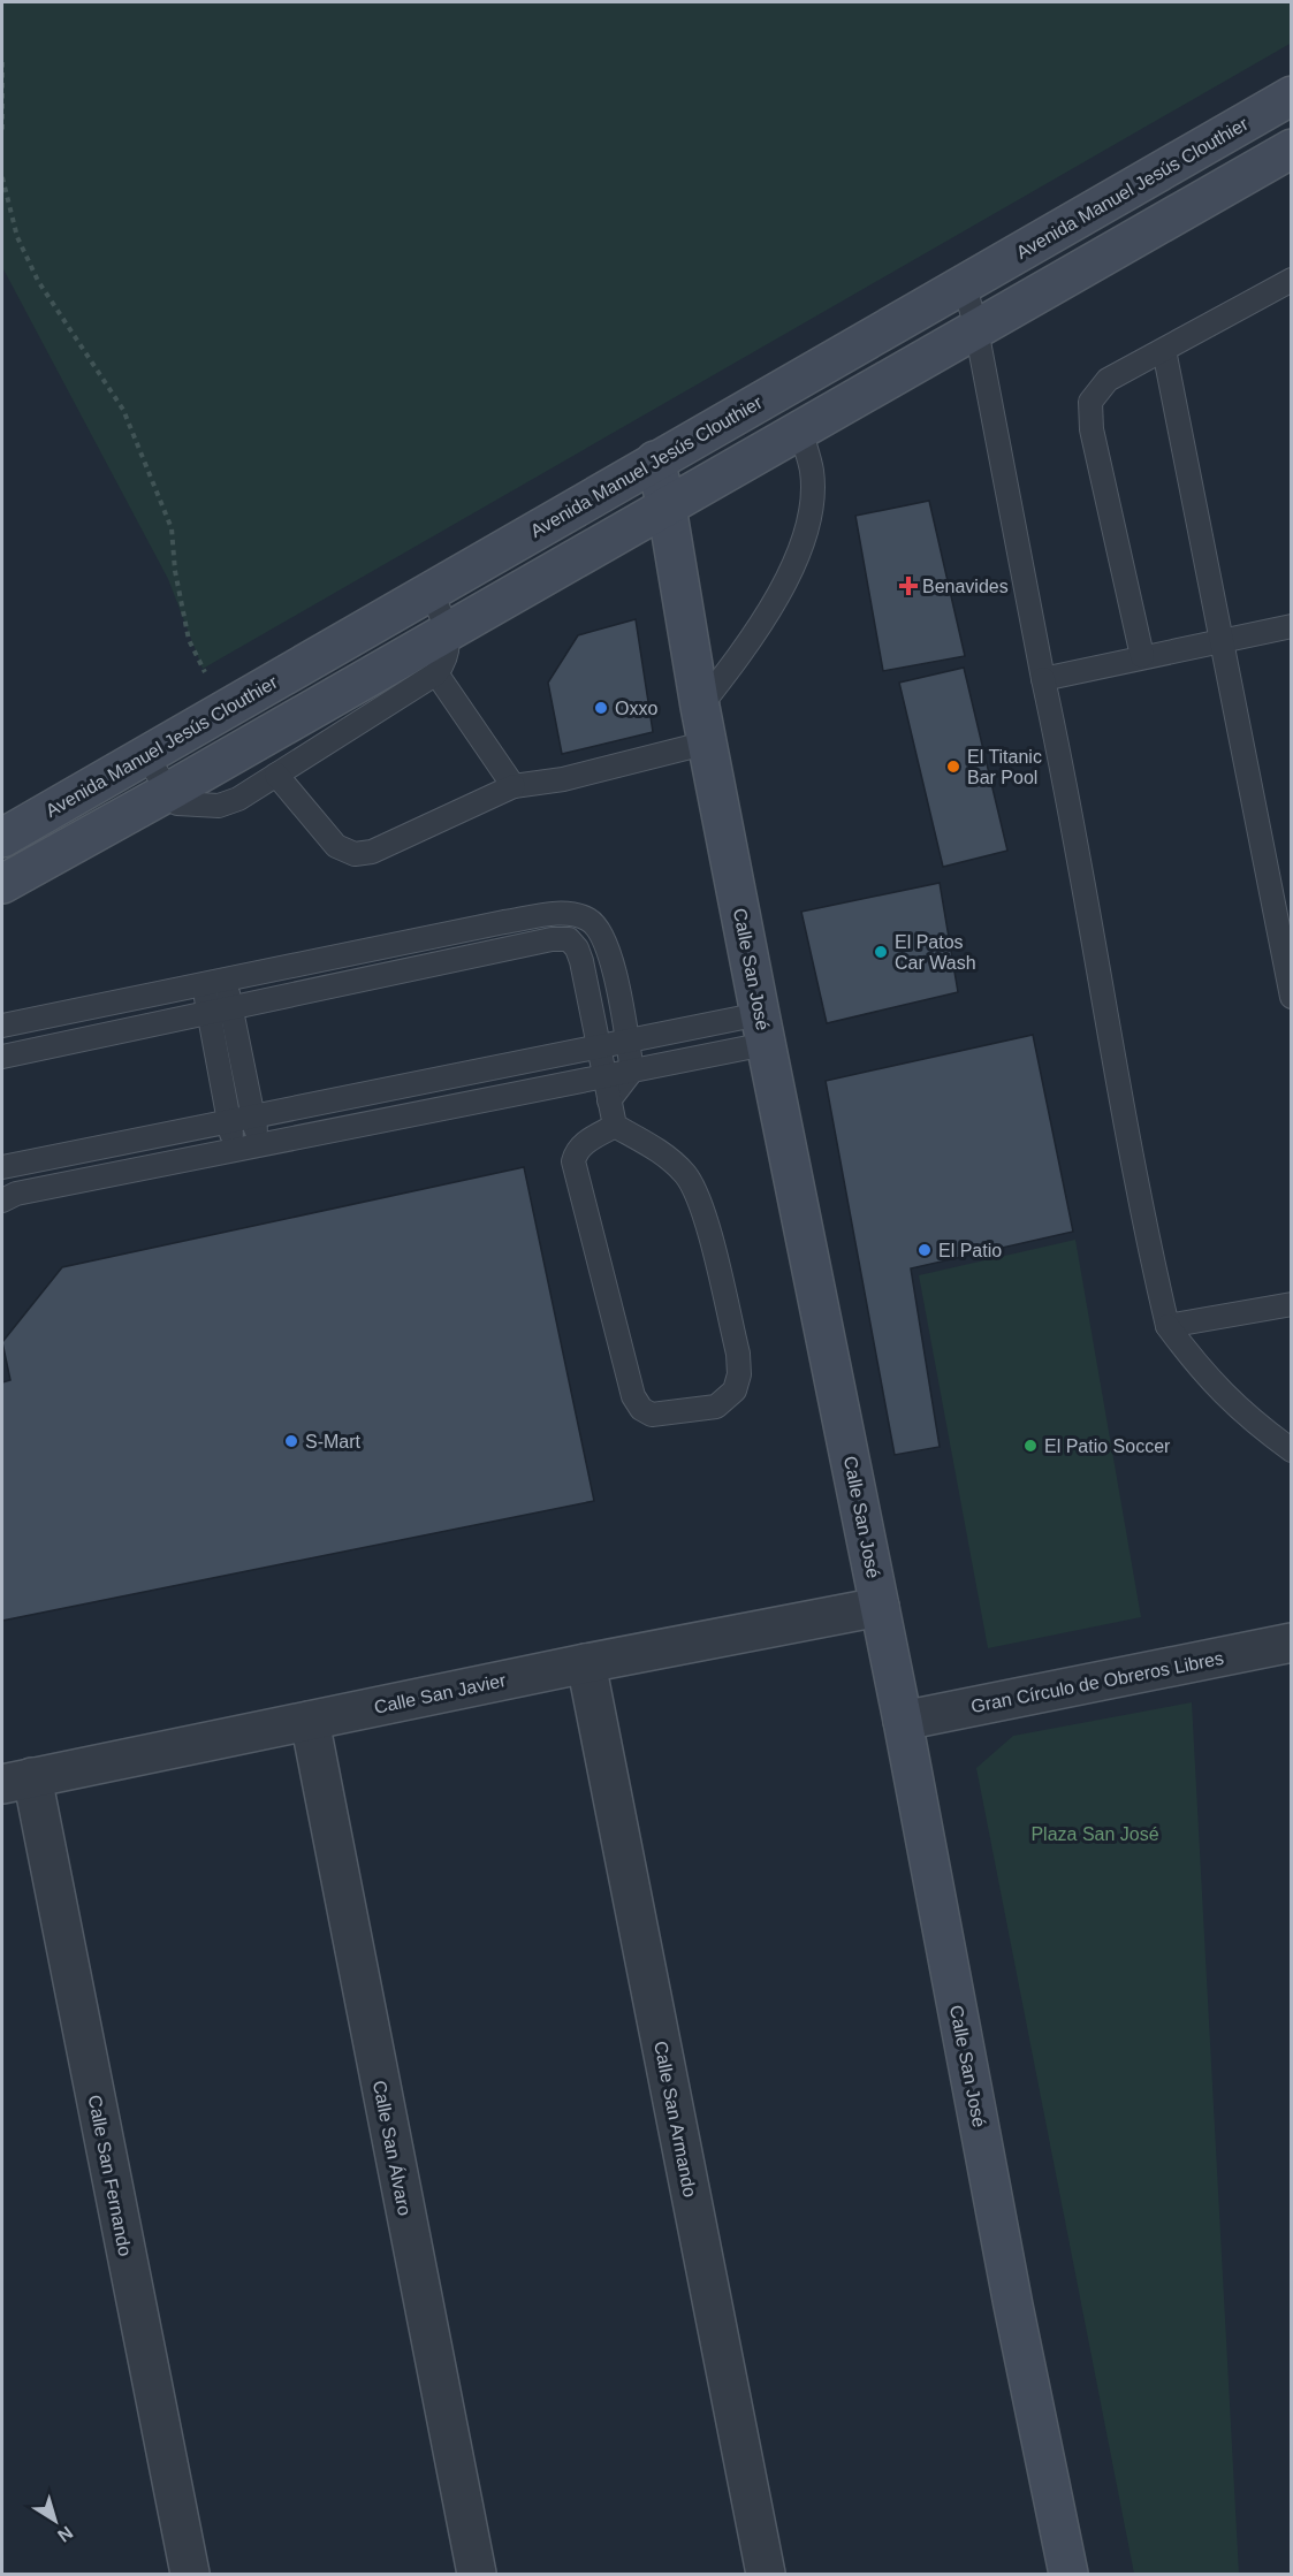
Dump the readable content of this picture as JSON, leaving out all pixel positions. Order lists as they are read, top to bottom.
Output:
{
  "streets": {
    "street": [
      "Avenida Manuel Jesús Clouthier",
      "Calle San José",
      "Gran Círculo de Obreros Libres",
      "Calle San Javier",
      "Calle San Armando",
      "Calle San Álvaro",
      "Calle San Fernando"
    ]
  },
  "crossings": [
    ["Avenida Manuel Jesús Clouthier", "Calle San José"],
    ["Calle San José", "Gran Círculo de Obreros Libres"],
    ["Calle San José", "Calle San Javier"],
    ["Calle San Javier", "Calle San Armando"],
    ["Calle San Javier", "Calle San Álvaro"],
    ["Calle San Javier", "Calle San Fernando"]
  ],
  "parks": ["Plaza San José"],
  "places": {
    "health": ["Benavides"],
    "other": [
      "Oxxo",
      "El Titanic Bar Pool",
      "El Patos Car Wash",
      "El Patio",
      "S-Mart",
      "El Patio Soccer"
    ]
  },
  "north": "bottom right"
}
